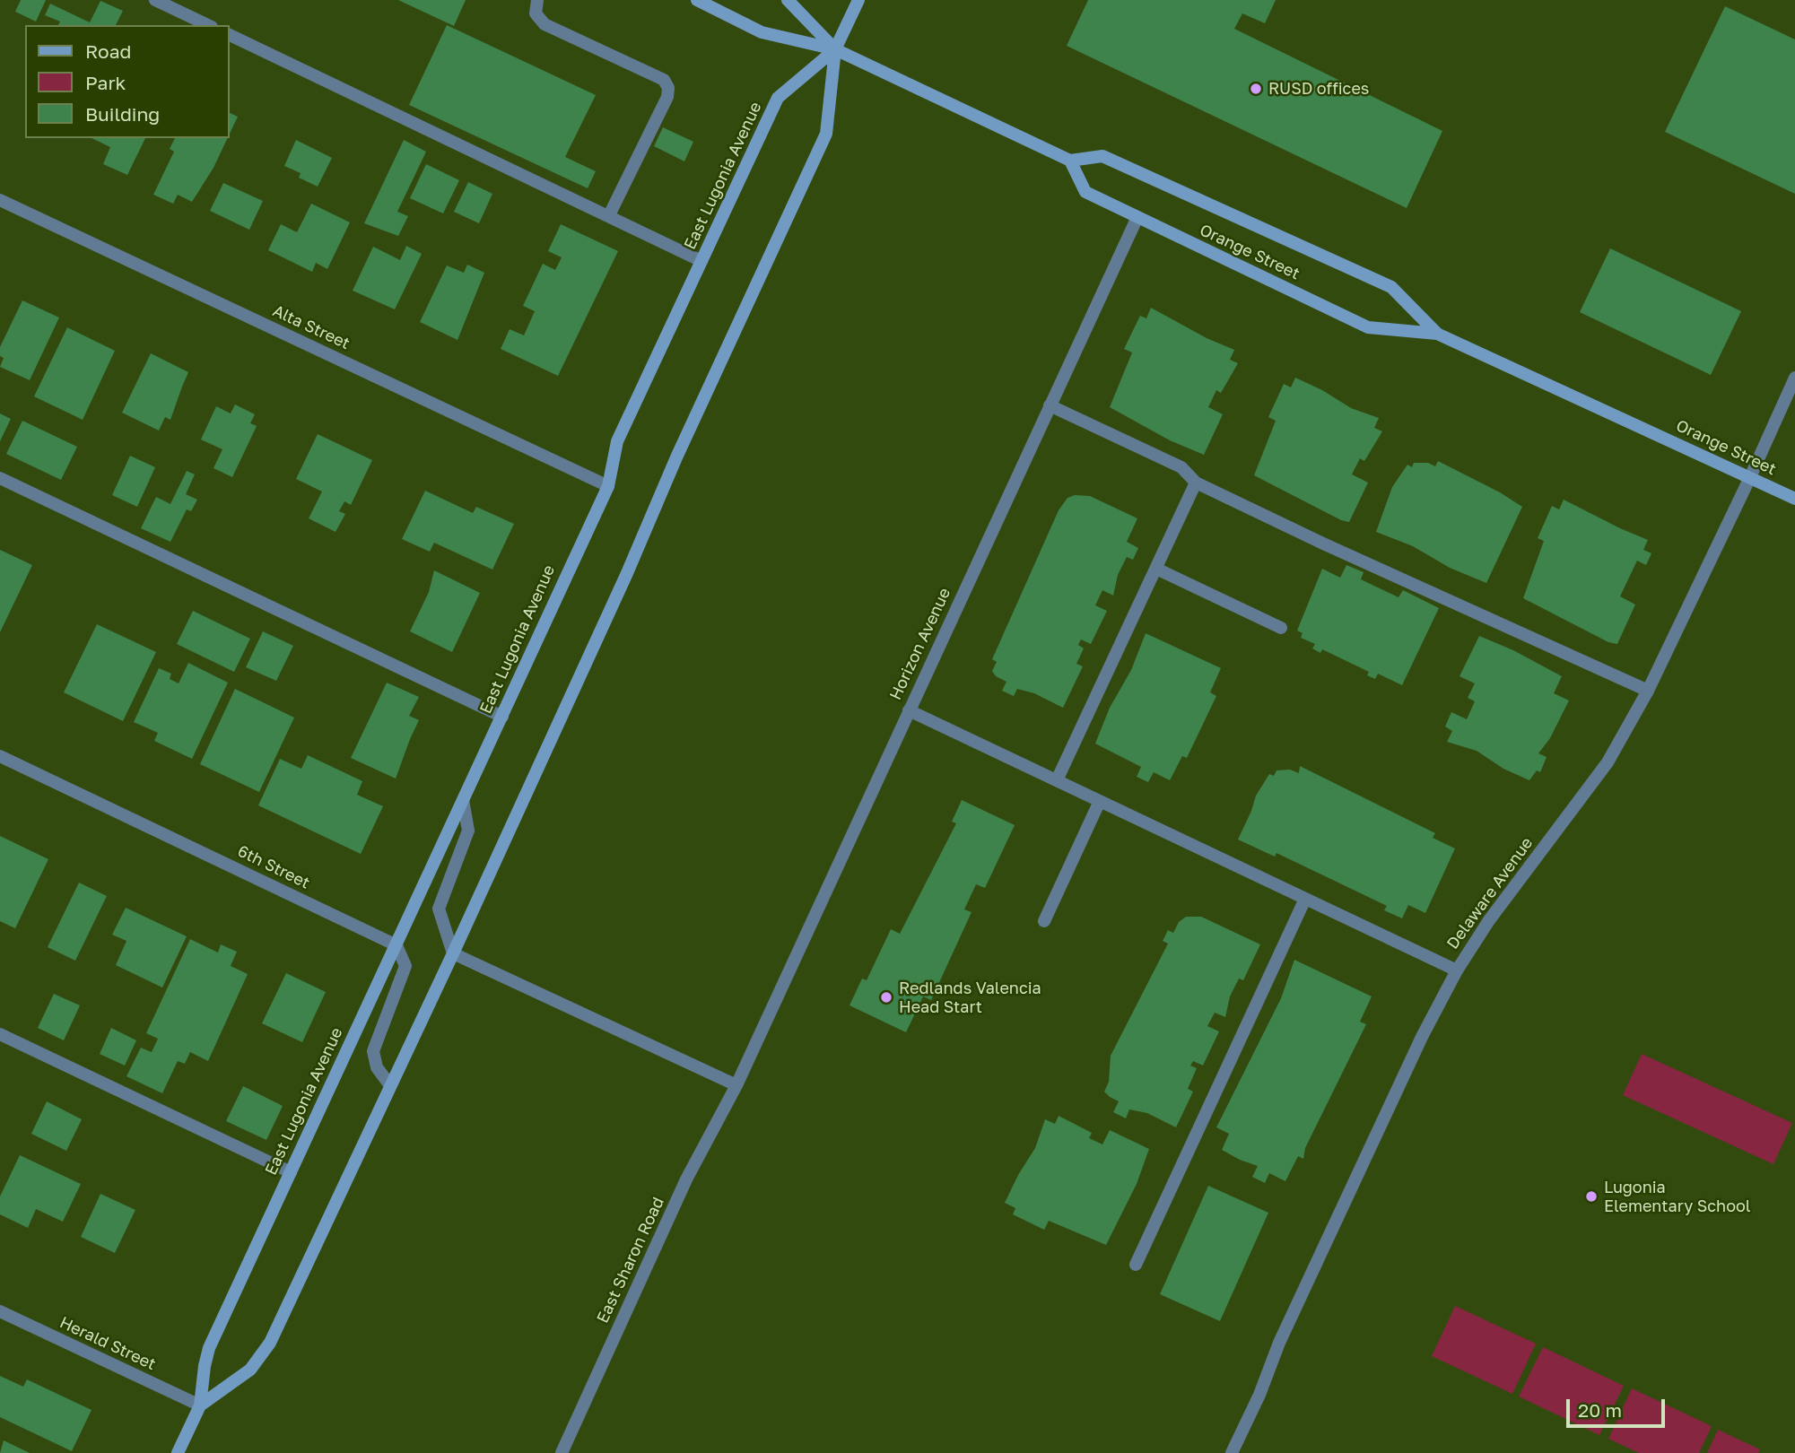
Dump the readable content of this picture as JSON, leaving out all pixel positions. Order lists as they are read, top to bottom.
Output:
{
  "streets": {
    "main road": ["East Lugonia Avenue", "Orange Street"],
    "street": [
      "Alta Street",
      "Horizon Avenue",
      "6th Street",
      "Delaware Avenue",
      "East Sharon Road",
      "Herald Street"
    ]
  },
  "crossings": [
    ["East Lugonia Avenue", "Alta Street"],
    ["East Lugonia Avenue", "6th Street"],
    ["East Lugonia Avenue", "Herald Street"],
    ["Orange Street", "Horizon Avenue"],
    ["Orange Street", "Delaware Avenue"],
    ["Horizon Avenue", "East Sharon Road"]
  ],
  "places": ["RUSD offices", "Redlands Valencia Head Start", "Lugonia Elementary School"],
  "legend": ["Road", "Park", "Building"],
  "scale_bar": "20 m"
}
